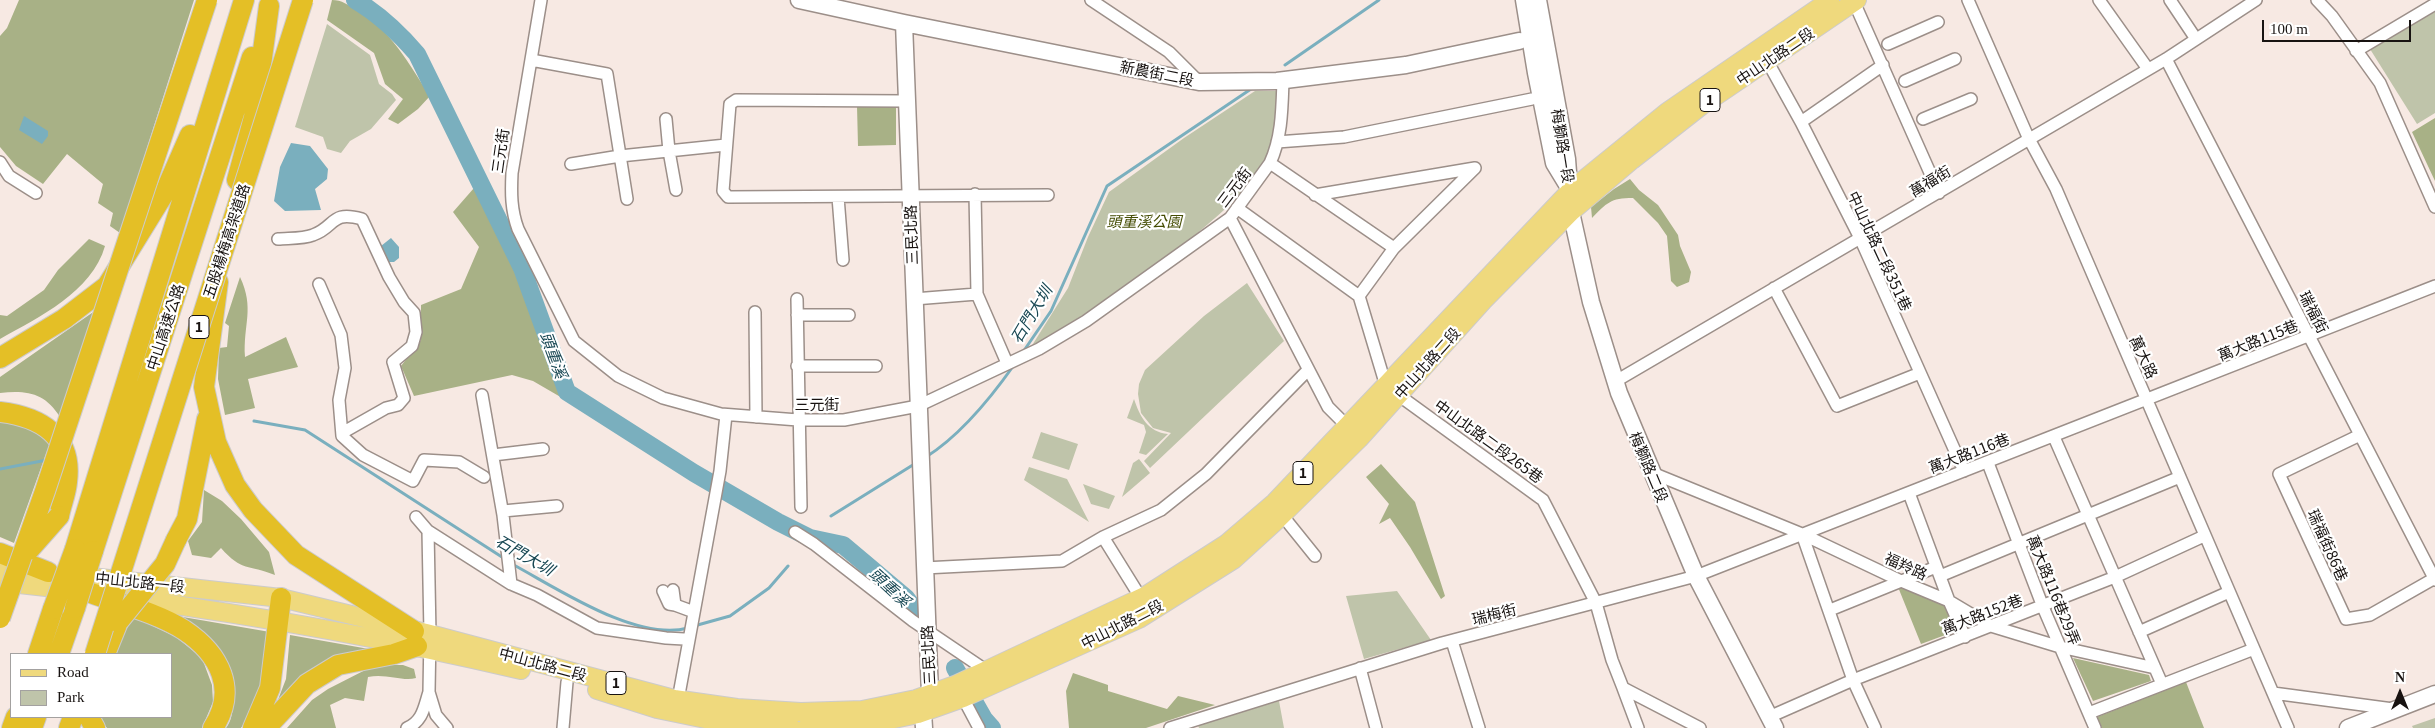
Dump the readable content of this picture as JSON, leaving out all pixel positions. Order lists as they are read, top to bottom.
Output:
{
  "streets": {
    "highway": ["1", "五股楊梅高架道路", "中山高速公路"],
    "main road": ["中山北路二段", "中山北路一段"],
    "street": [
      "新農街二段",
      "梅獅路一段",
      "三元街",
      "萬福街",
      "三民北路",
      "中山北路二段351巷",
      "瑞福街",
      "萬大路115巷",
      "萬大路",
      "中山北路二段265巷",
      "萬大路116巷",
      "梅獅路二段",
      "瑞福街86巷",
      "福羚路",
      "萬大路116巷29弄",
      "瑞梅街",
      "萬大路152巷"
    ]
  },
  "crossings": [
    ["中山北路二段", "梅獅路一段"],
    ["中山北路二段", "三民北路"],
    ["中山北路二段", "中山北路二段351巷"],
    ["中山北路二段", "中山北路二段265巷"],
    ["中山北路二段", "梅獅路二段"],
    ["中山北路二段", "中山北路一段"],
    ["新農街二段", "三元街"],
    ["新農街二段", "三民北路"],
    ["梅獅路一段", "梅獅路二段"],
    ["三元街", "三民北路"],
    ["萬福街", "中山北路二段351巷"],
    ["萬福街", "瑞福街"],
    ["萬福街", "萬大路"],
    ["萬福街", "梅獅路二段"],
    ["中山北路二段351巷", "萬大路116巷"],
    ["瑞福街", "萬大路115巷"],
    ["瑞福街", "瑞福街86巷"],
    ["萬大路115巷", "萬大路"],
    ["萬大路115巷", "萬大路116巷"],
    ["萬大路", "萬大路116巷"],
    ["萬大路", "萬大路152巷"],
    ["中山北路二段265巷", "瑞梅街"],
    ["萬大路116巷", "福羚路"],
    ["萬大路116巷", "萬大路116巷29弄"],
    ["萬大路116巷", "瑞梅街"],
    ["梅獅路二段", "福羚路"],
    ["梅獅路二段", "瑞梅街"],
    ["梅獅路二段", "萬大路152巷"],
    ["福羚路", "萬大路116巷29弄"],
    ["福羚路", "瑞梅街"],
    ["福羚路", "萬大路152巷"],
    ["萬大路116巷29弄", "萬大路152巷"]
  ],
  "water": ["石門大圳", "頭重溪"],
  "parks": ["頭重溪公園"],
  "legend": ["Road", "Park"],
  "scale_bar": "100 m",
  "north": "top"
}
